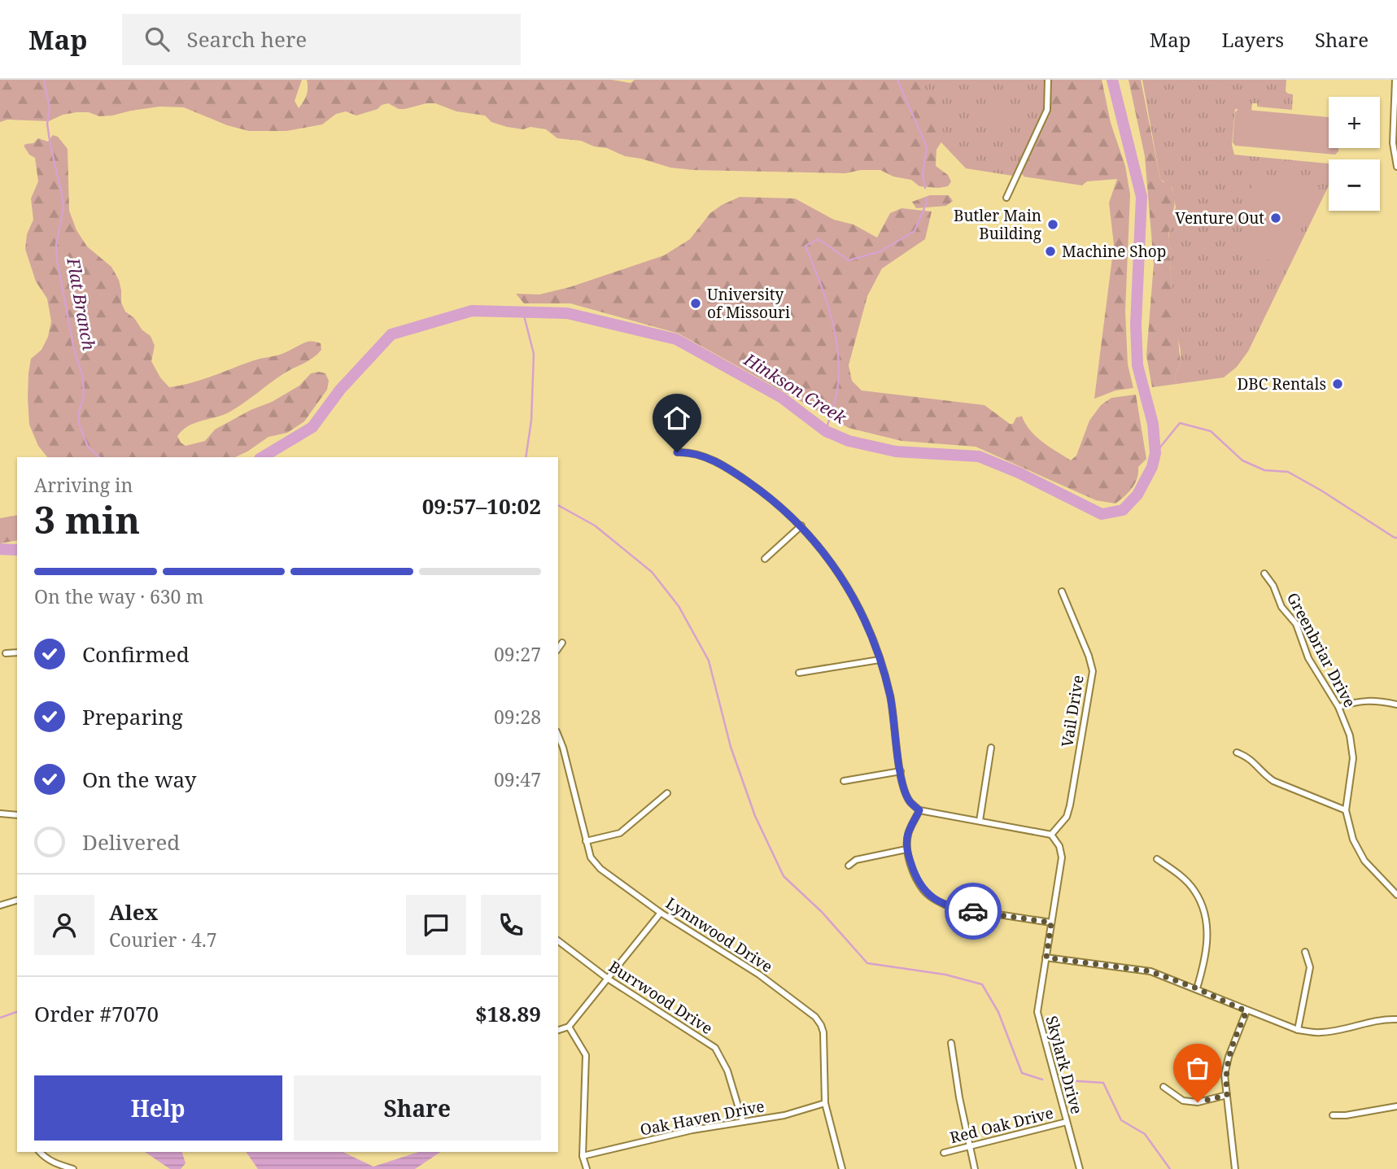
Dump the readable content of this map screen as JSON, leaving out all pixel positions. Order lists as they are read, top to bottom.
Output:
{
  "streets": {
    "street": [
      "Greenbriar Drive",
      "Vail Drive",
      "Lynnwood Drive",
      "Burrwood Drive",
      "Skylark Drive",
      "Oak Haven Drive",
      "Red Oak Drive"
    ]
  },
  "crossings": [
    ["Vail Drive", "Skylark Drive"],
    ["Lynnwood Drive", "Oak Haven Drive"],
    ["Burrwood Drive", "Oak Haven Drive"],
    ["Skylark Drive", "Red Oak Drive"]
  ],
  "water": ["Flat Branch", "Hinkson Creek"],
  "places": [
    "Venture Out",
    "Butler Main Building",
    "Machine Shop",
    "University of Missouri",
    "DBC Rentals"
  ],
  "page": {
    "header": "Map",
    "search": "Search here",
    "nav": ["Map", "Layers", "Share"],
    "map_buttons": ["+", "−"],
    "heading": ["3 min", "Arriving in", "09:57–10:02"],
    "panel": [
      "Alex",
      "Courier · 4.7",
      "Order #7070",
      "$18.89"
    ],
    "bar": "On the way · 630 m",
    "list": [
      ["Confirmed", "09:27"],
      ["Preparing", "09:28"],
      ["On the way", "09:47"],
      "Delivered"
    ],
    "buttons": ["Help", "Share"]
  }
}
